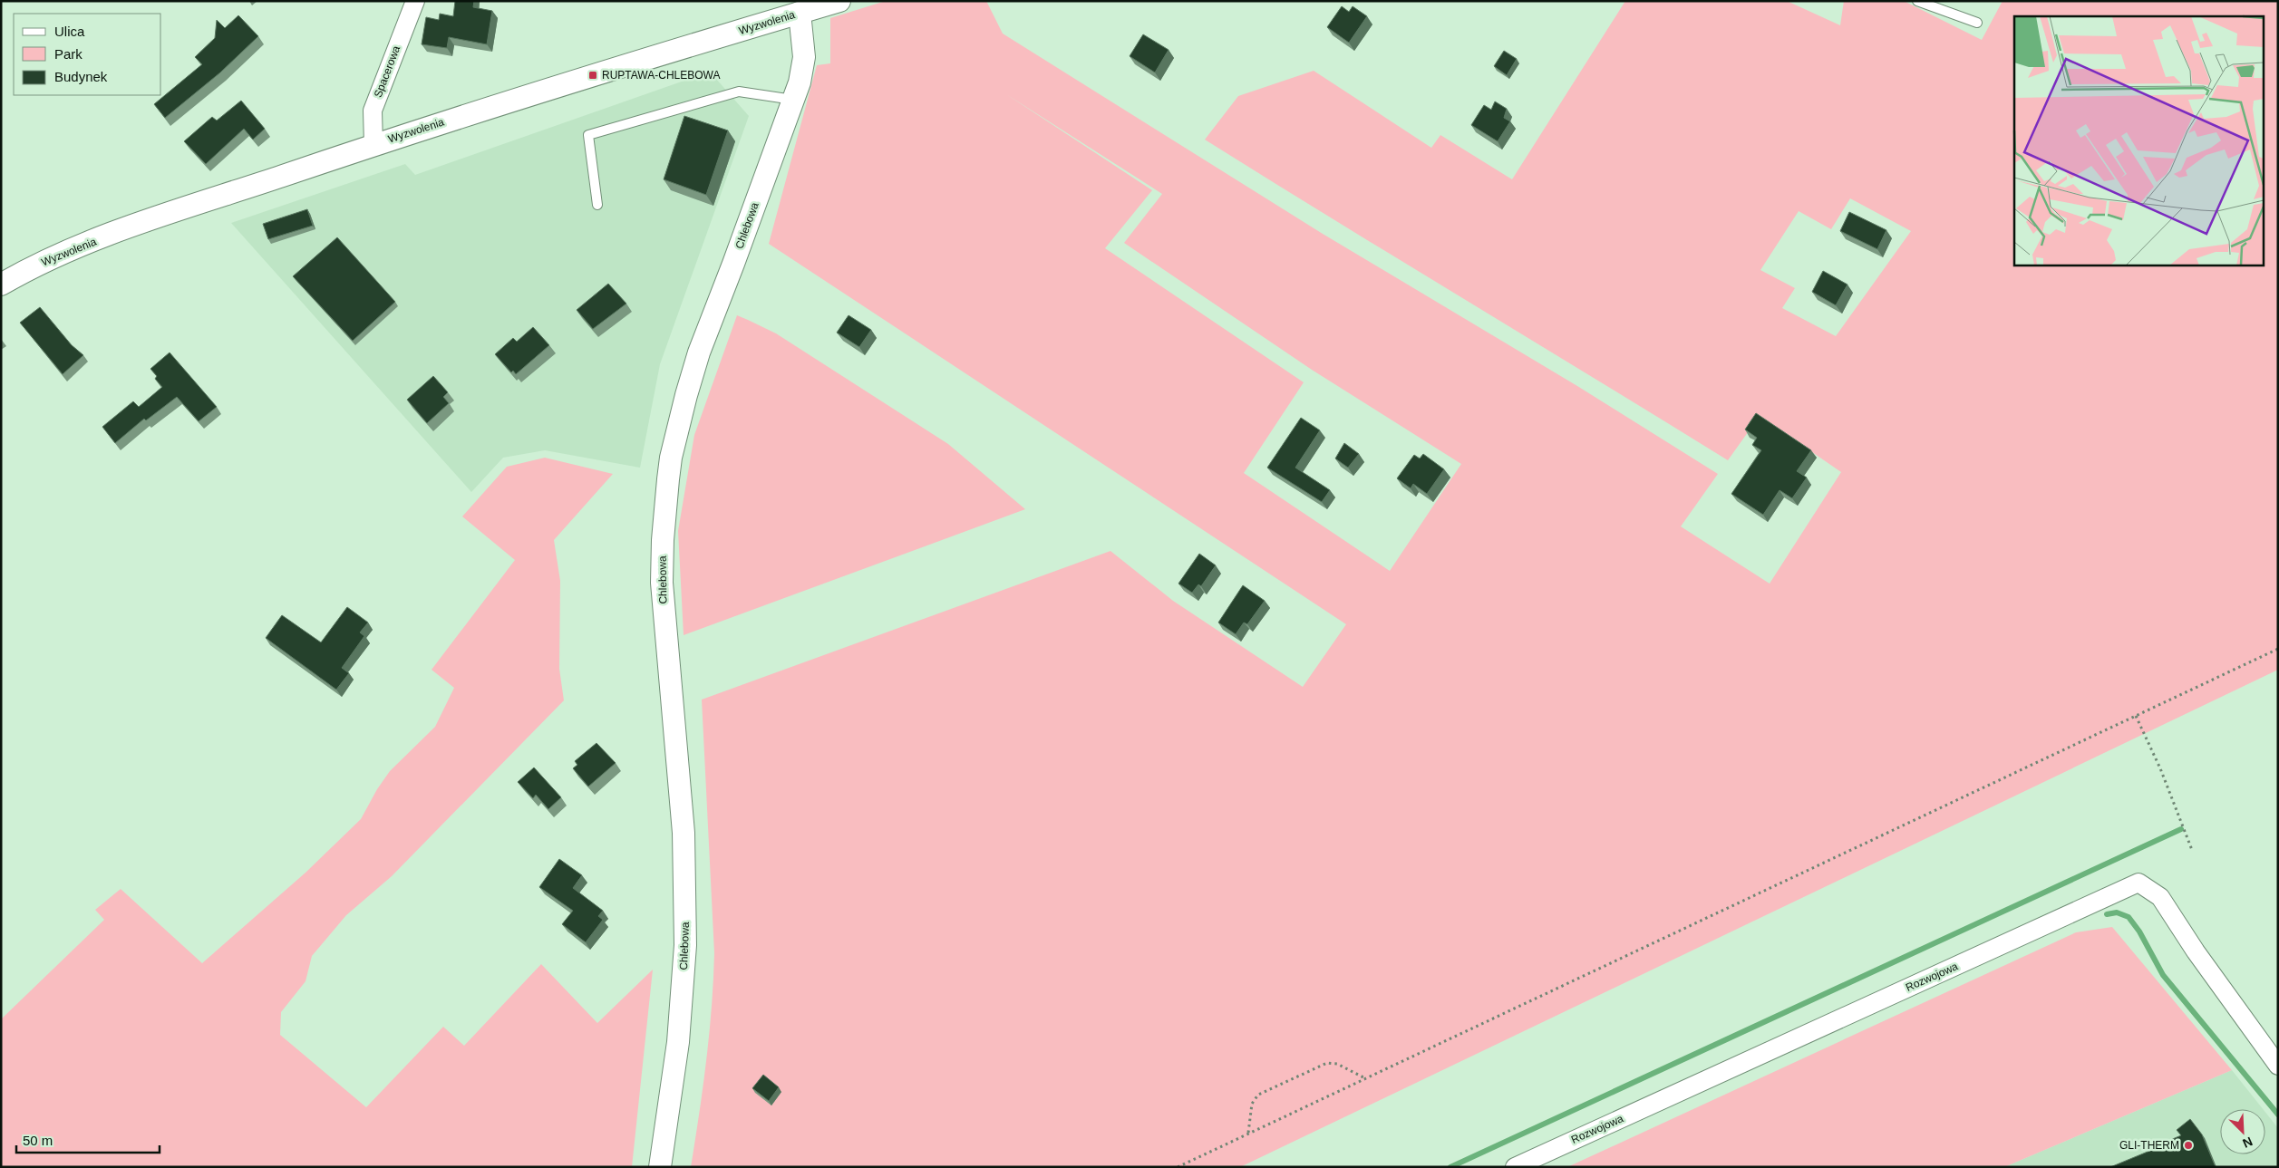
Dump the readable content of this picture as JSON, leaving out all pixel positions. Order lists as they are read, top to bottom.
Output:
{
  "streets": {
    "street": [
      "Wyzwolenia",
      "Spacerowa",
      "Chlebowa",
      "Rozwojowa"
    ]
  },
  "crossings": [
    ["Wyzwolenia", "Spacerowa"],
    ["Wyzwolenia", "Chlebowa"]
  ],
  "places": {
    "transit": ["RUPTAWA-CHLEBOWA"],
    "other": ["GLI-THERM"]
  },
  "legend": ["Ulica", "Park", "Budynek"],
  "scale_bar": "50 m",
  "north": "bottom right"
}
